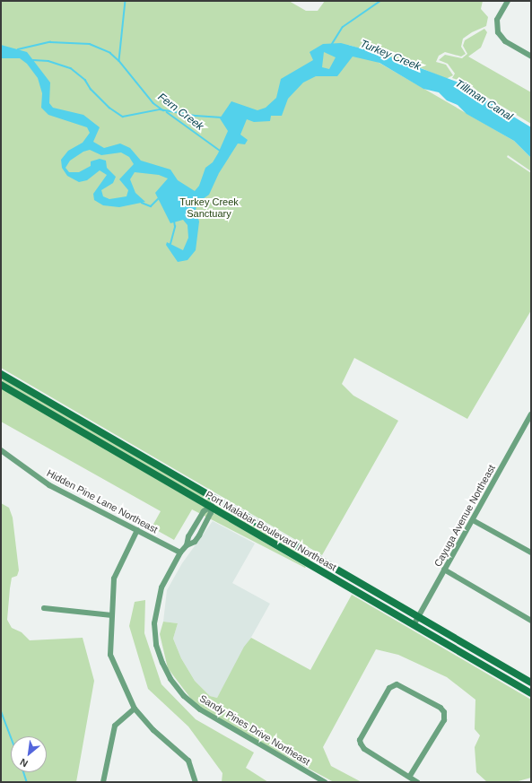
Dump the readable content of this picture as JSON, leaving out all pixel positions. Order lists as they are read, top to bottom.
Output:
{
  "streets": {
    "street": [
      "Hidden Pine Lane Northeast",
      "Cayuga Avenue Northeast",
      "Port Malabar Boulevard Northeast",
      "Sandy Pines Drive Northeast"
    ]
  },
  "crossings": [
    ["Hidden Pine Lane Northeast", "Sandy Pines Drive Northeast"],
    ["Cayuga Avenue Northeast", "Port Malabar Boulevard Northeast"],
    ["Port Malabar Boulevard Northeast", "Sandy Pines Drive Northeast"]
  ],
  "water": ["Turkey Creek", "Tillman Canal", "Fern Creek"],
  "parks": ["Turkey Creek Sanctuary"],
  "north": "bottom left"
}
